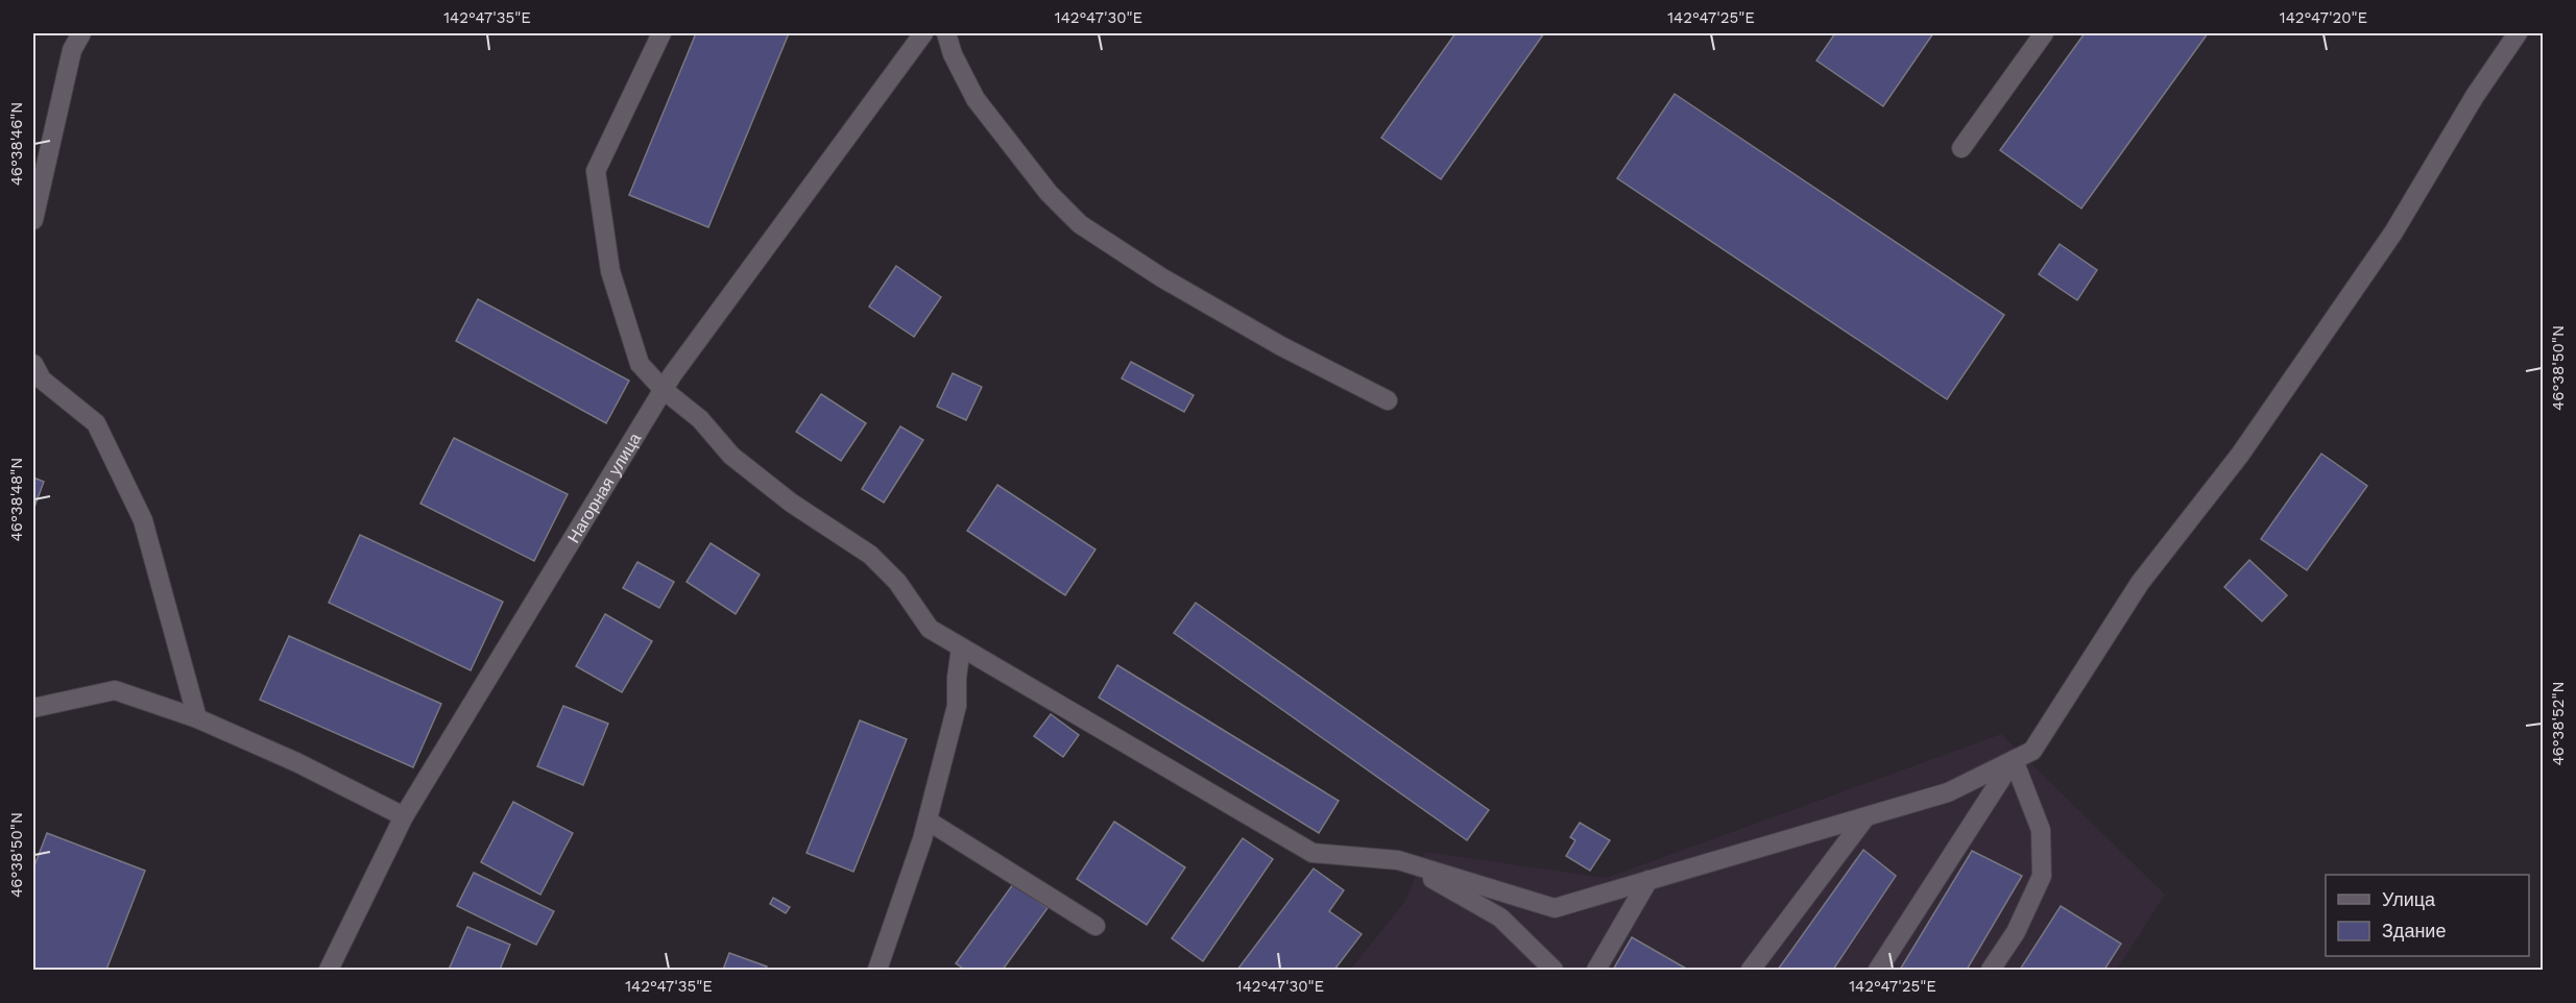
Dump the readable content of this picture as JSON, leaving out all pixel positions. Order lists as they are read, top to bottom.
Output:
{
  "streets": {
    "street": ["Нагорная улица"]
  },
  "legend": ["Улица", "Здание"],
  "coordinates": [
    "142°47'35\"E",
    "142°47'30\"E",
    "142°47'25\"E",
    "142°47'20\"E",
    "46°38'46\"N",
    "46°38'50\"N",
    "46°38'48\"N",
    "46°38'52\"N"
  ]
}
